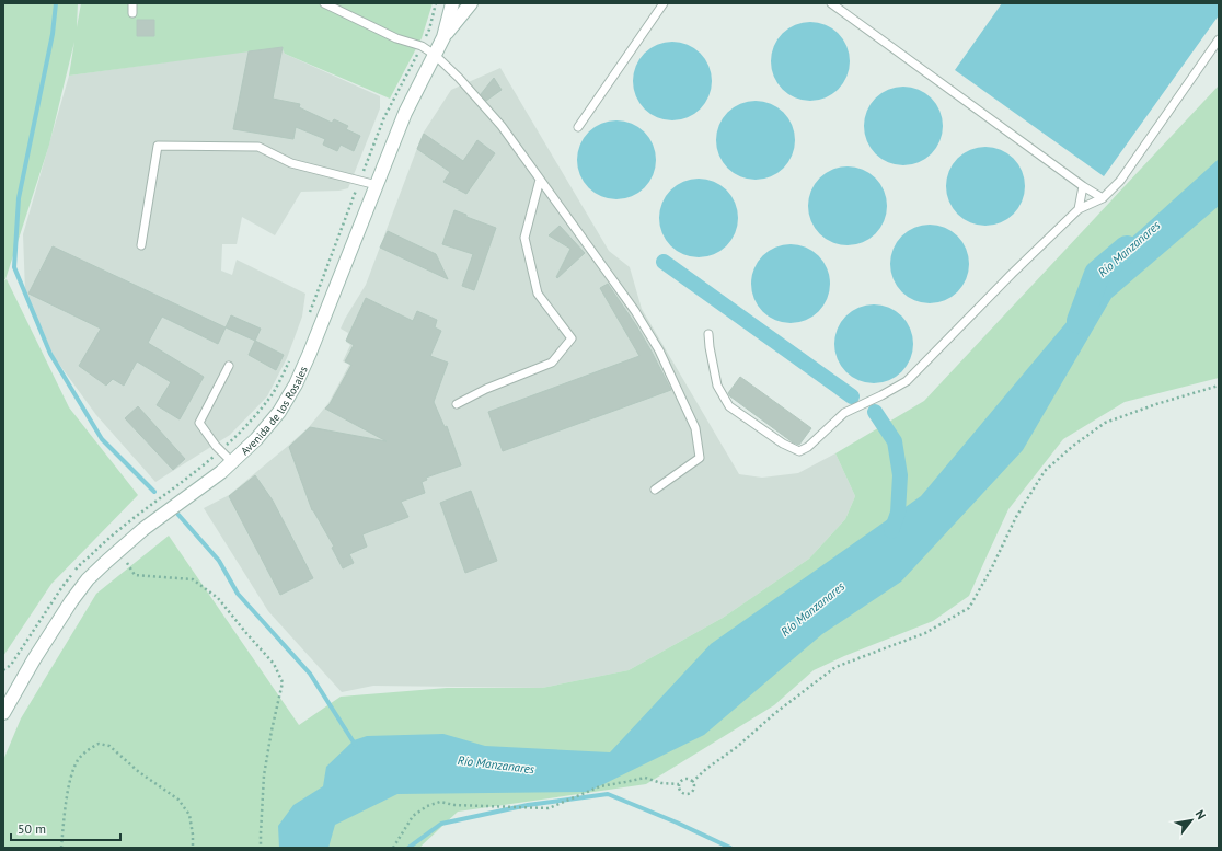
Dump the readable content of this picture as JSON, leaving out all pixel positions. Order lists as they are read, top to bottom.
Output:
{
  "streets": {
    "street": ["Avenida de los Rosales"]
  },
  "water": ["Río Manzanares"],
  "scale_bar": "50 m",
  "north": "top right"
}
